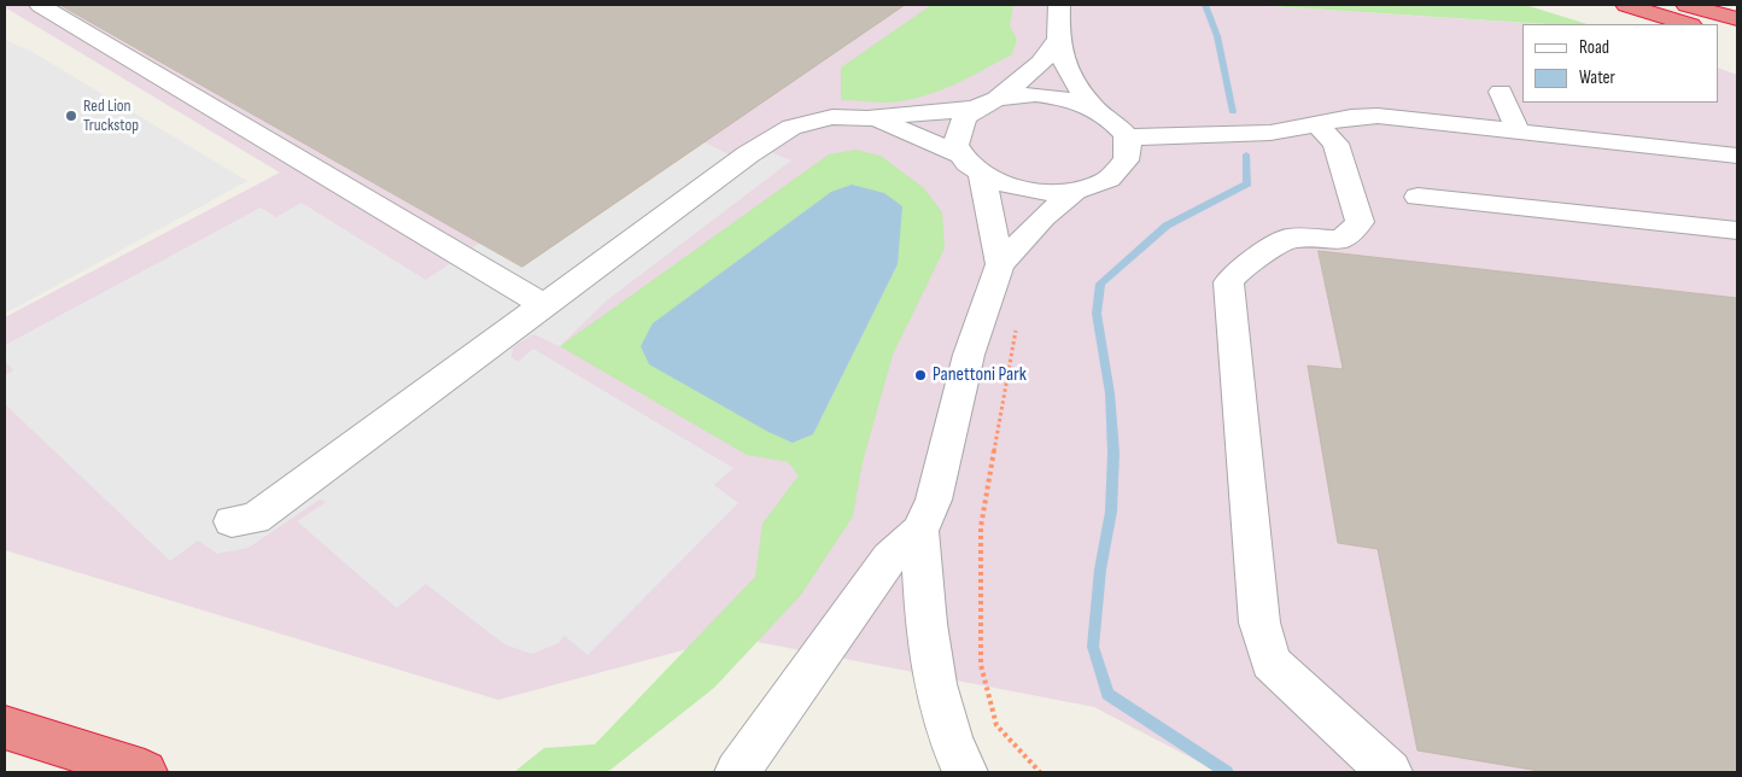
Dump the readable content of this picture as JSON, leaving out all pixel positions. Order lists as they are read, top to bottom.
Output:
{
  "places": ["Red Lion Truckstop", "Panettoni Park"],
  "legend": ["Road", "Water"]
}
